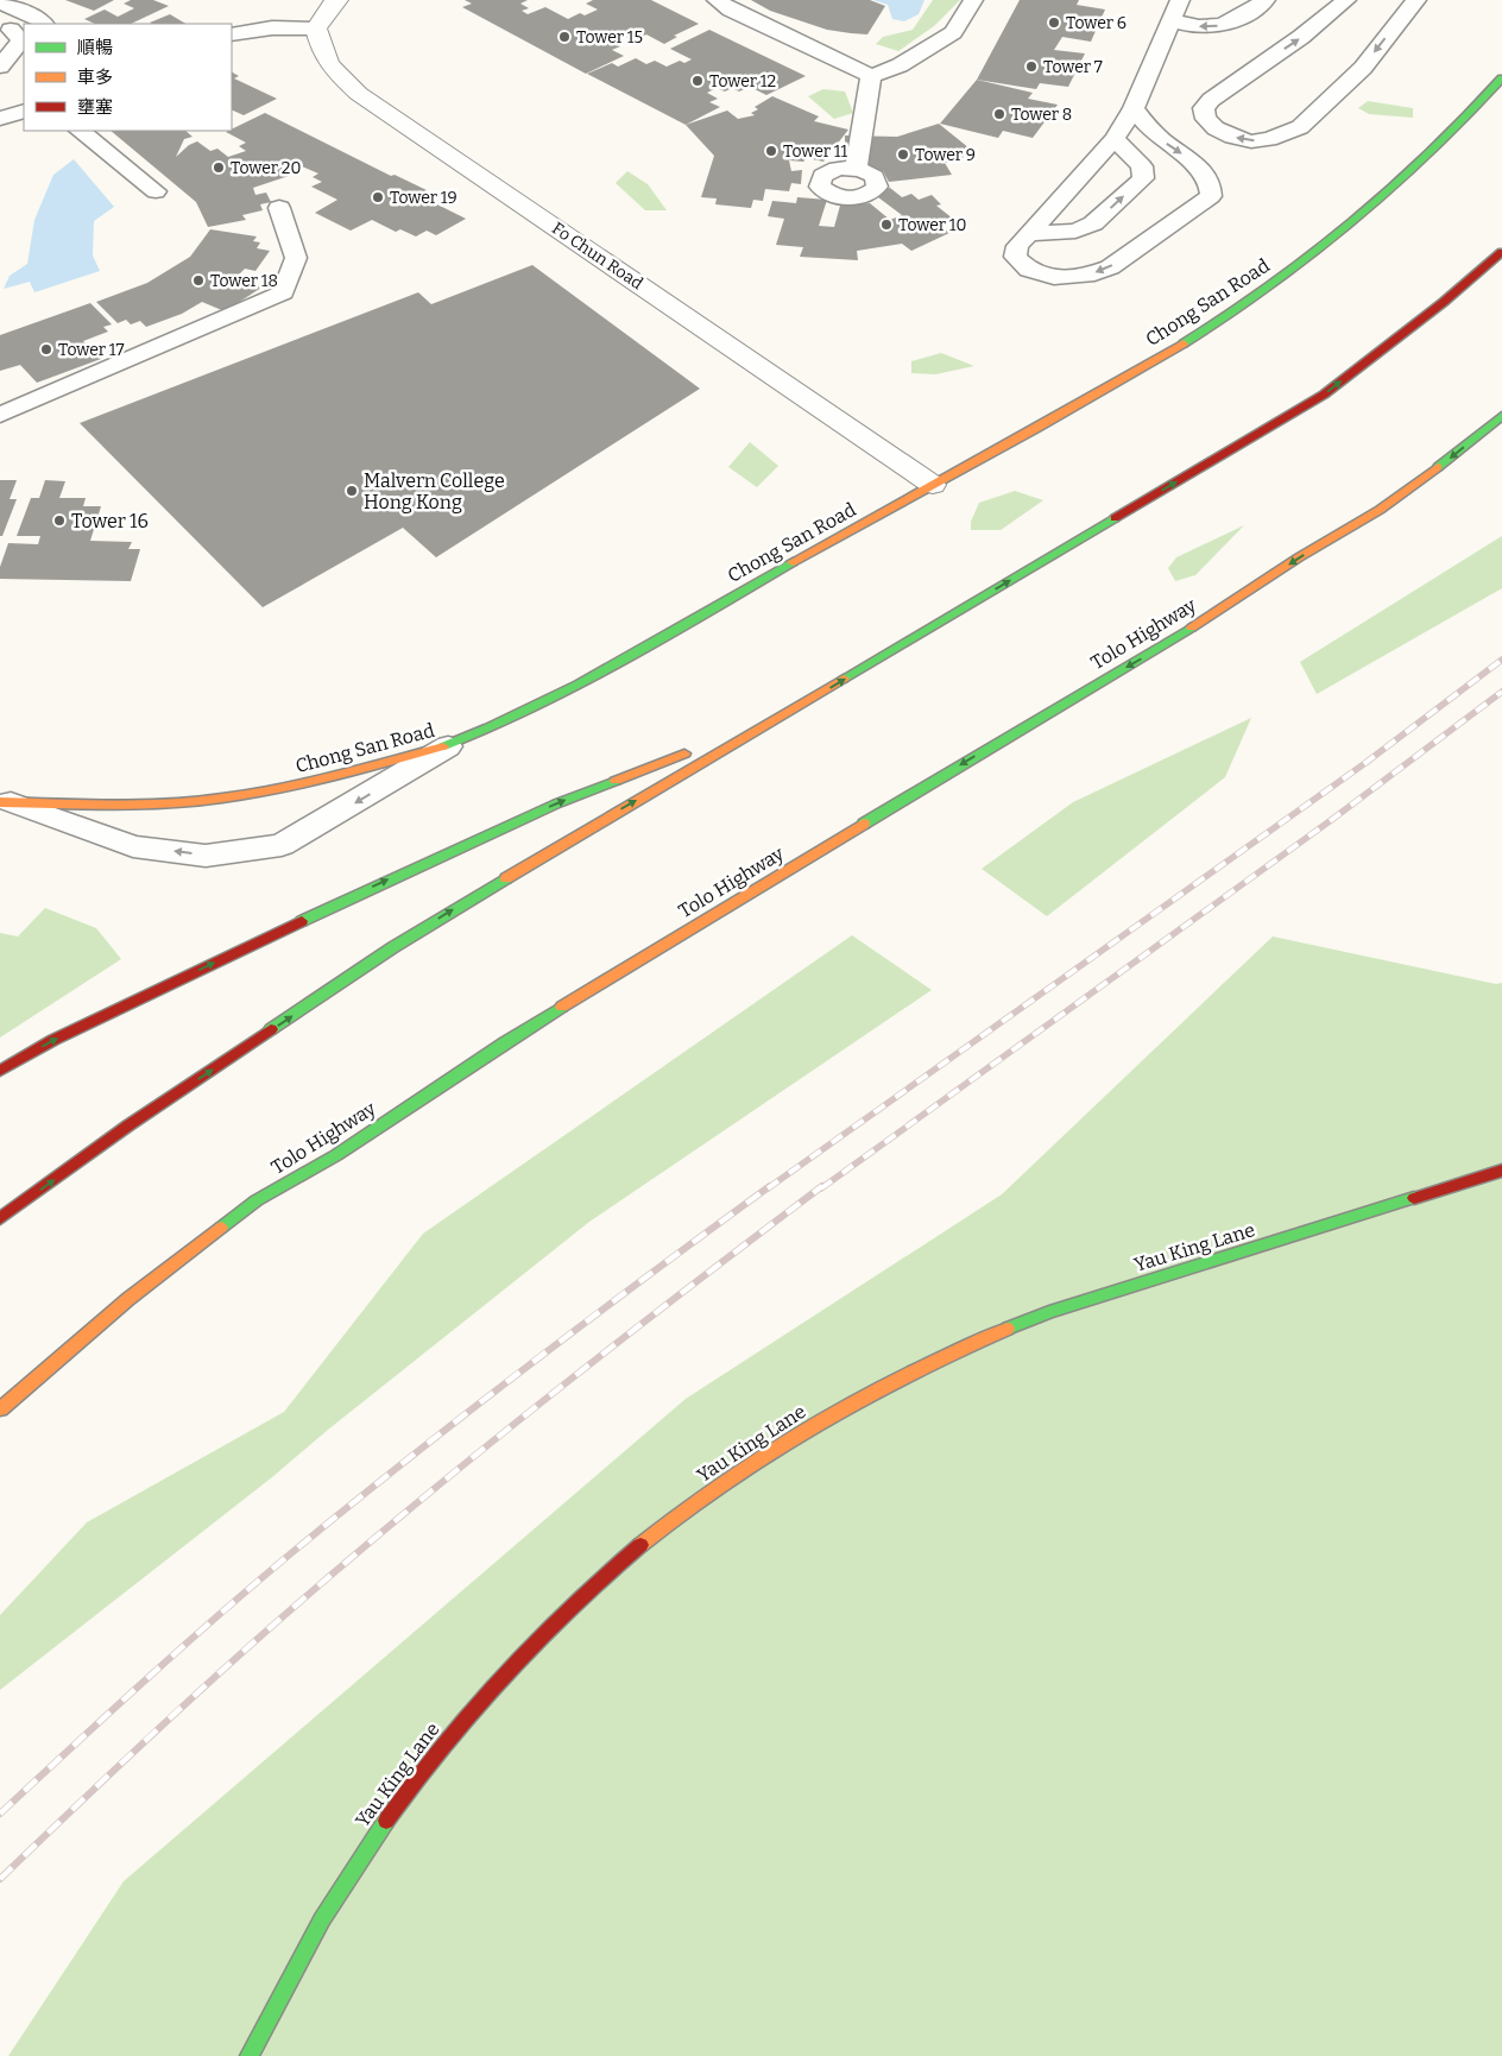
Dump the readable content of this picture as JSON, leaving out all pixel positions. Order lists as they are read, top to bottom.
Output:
{
  "streets": {
    "main road": ["Chong San Road", "Tolo Highway", "Yau King Lane"],
    "street": ["Fo Chun Road"]
  },
  "crossings": [
    ["Fo Chun Road", "Chong San Road"]
  ],
  "one_way": ["Tolo Highway"],
  "places": [
    "Tower 6",
    "Tower 15",
    "Tower 7",
    "Tower 12",
    "Tower 8",
    "Tower 11",
    "Tower 9",
    "Tower 20",
    "Tower 19",
    "Tower 10",
    "Tower 18",
    "Tower 17",
    "Malvern College Hong Kong",
    "Tower 16"
  ],
  "legend": ["順暢", "車多", "壅塞"]
}
